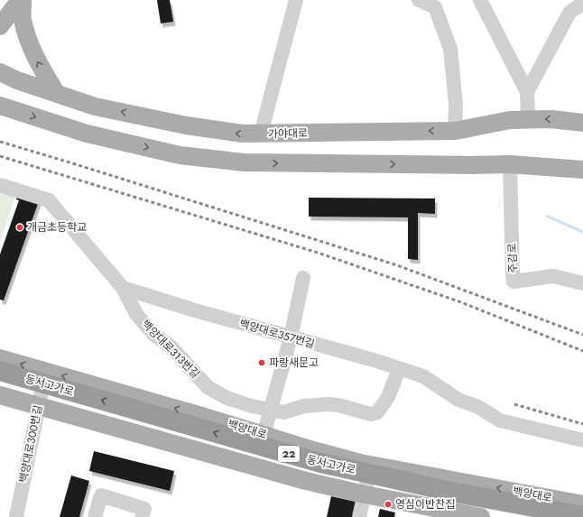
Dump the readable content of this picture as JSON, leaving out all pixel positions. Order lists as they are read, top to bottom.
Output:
{
  "streets": {
    "highway": ["동서고가로", "22"],
    "main road": ["가야대로", "백양대로"],
    "street": [
      "주감로",
      "백양대로357번길",
      "백양대로313번길",
      "백양대로300번길"
    ]
  },
  "crossings": [
    ["백양대로357번길", "백양대로313번길"],
    ["백양대로", "백양대로300번길"]
  ],
  "places": ["개금초등학교", "파랑새문고", "영심이반찬집"]
}
